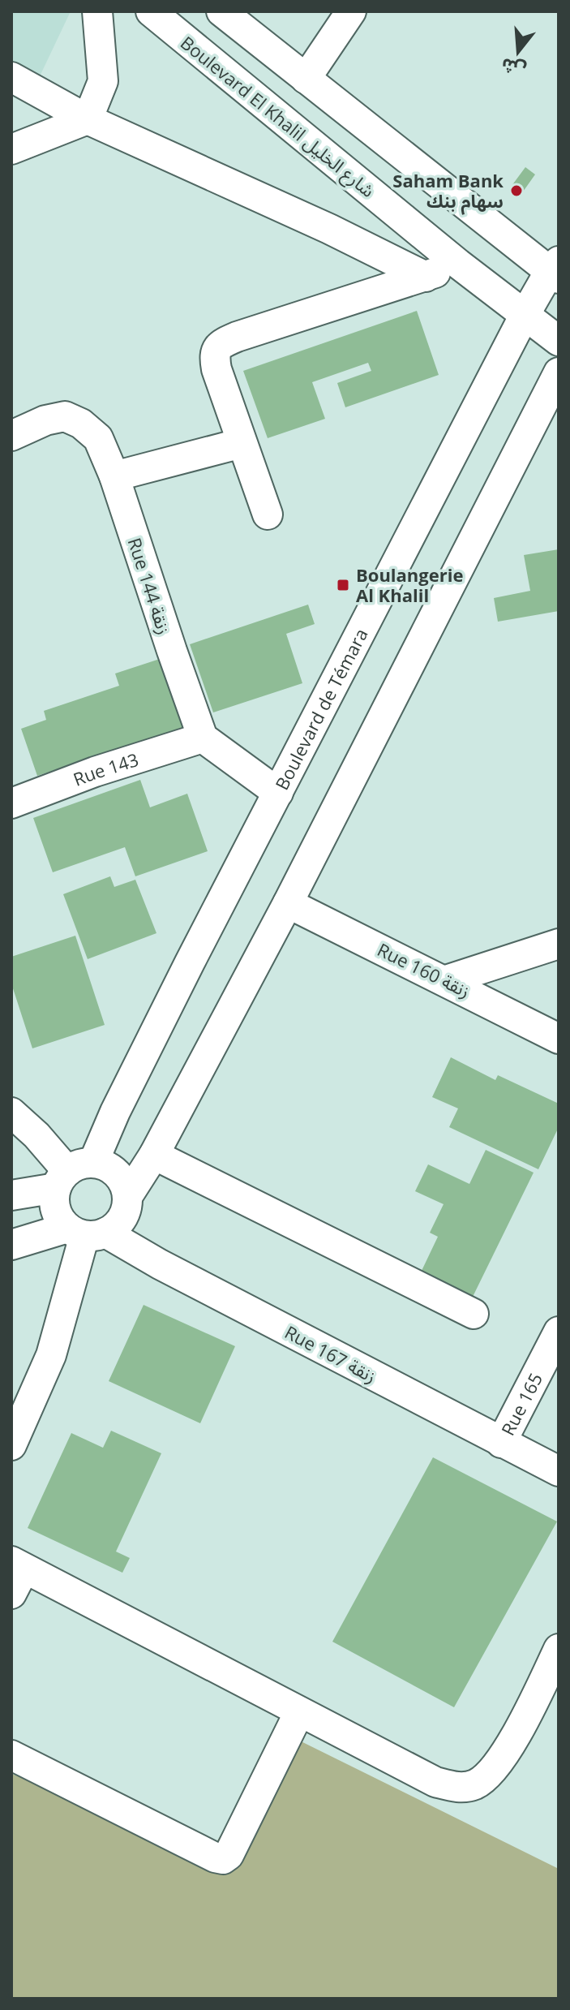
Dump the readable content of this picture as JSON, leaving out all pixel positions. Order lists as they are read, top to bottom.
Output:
{
  "streets": {
    "street": [
      "Boulevard El Khalil شارع الخليل",
      "Rue 144 زنقة",
      "Boulevard de Témara",
      "Rue 143",
      "Rue 160 زنقة",
      "Rue 167 زنقة",
      "Rue 165"
    ]
  },
  "crossings": [
    ["Boulevard El Khalil شارع الخليل", "Boulevard de Témara"],
    ["Rue 144 زنقة", "Rue 143"],
    ["Boulevard de Témara", "Rue 167 زنقة"],
    ["Rue 167 زنقة", "Rue 165"]
  ],
  "places": {
    "other": ["Saham Bank سهام بنك"],
    "transit": ["Boulangerie Al Khalil"]
  },
  "north": "bottom"
}
